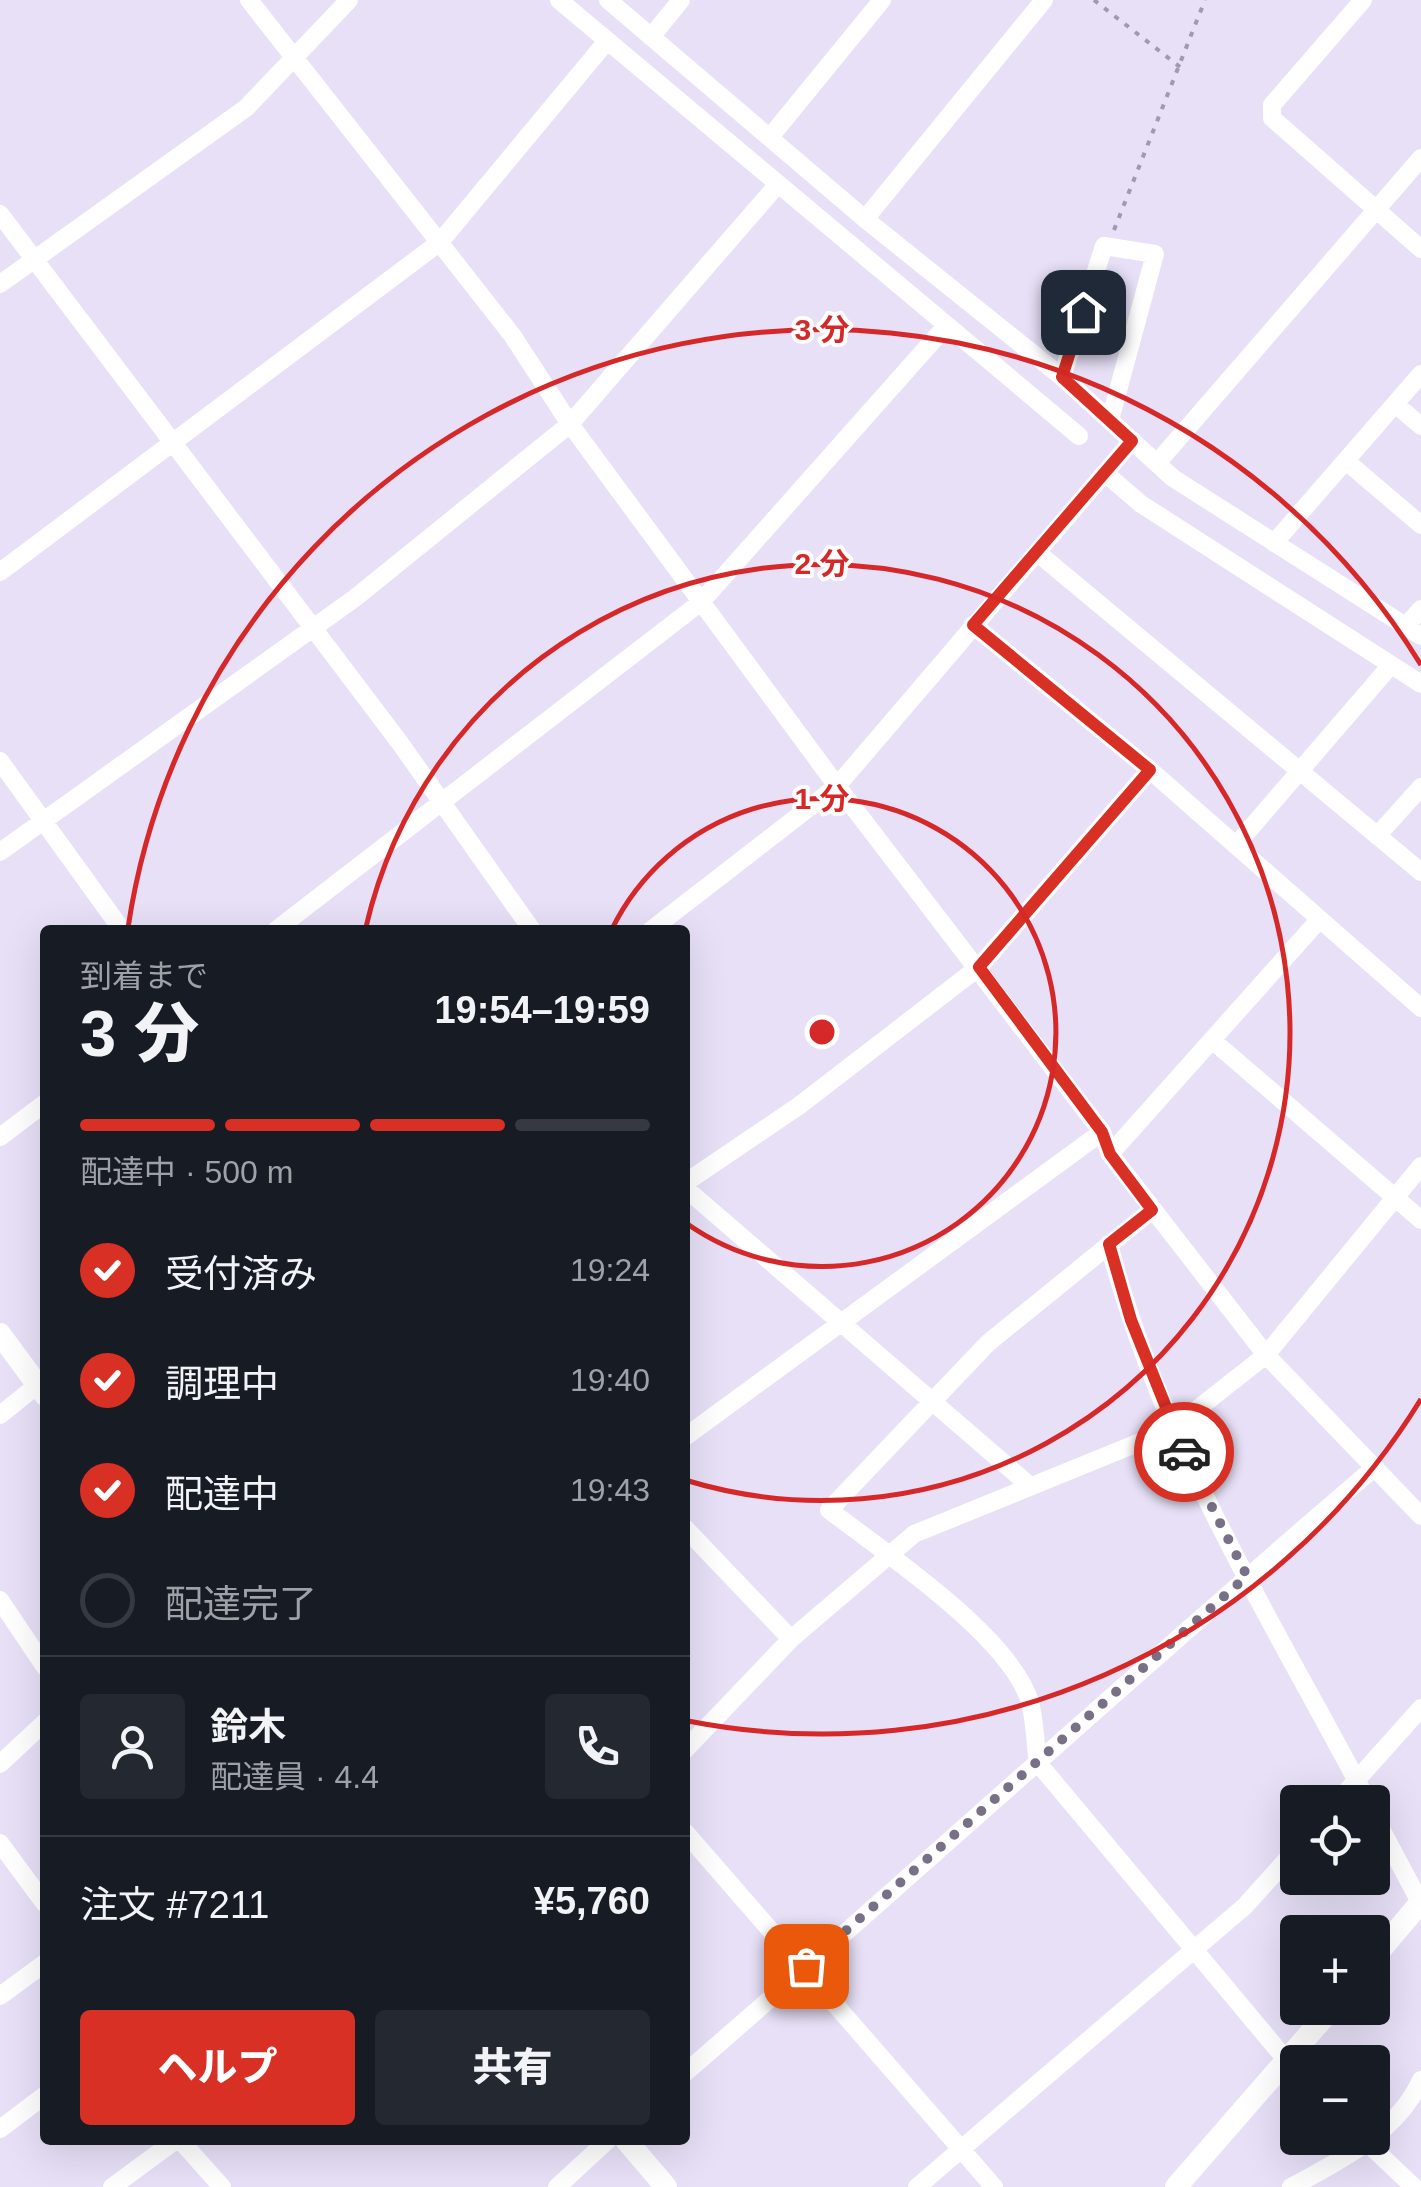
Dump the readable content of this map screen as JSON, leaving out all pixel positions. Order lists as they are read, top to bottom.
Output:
{
  "page": {
    "heading": ["3 分", "到着まで", "19:54–19:59"],
    "panel": [
      "鈴木",
      "配達員 · 4.4",
      "注文 #7211",
      "¥5,760"
    ],
    "bar": "配達中 · 500 m",
    "list": [
      ["受付済み", "19:24"],
      ["調理中", "19:40"],
      ["配達中", "19:43"],
      "配達完了"
    ],
    "map_buttons": ["+", "−"],
    "buttons": ["ヘルプ", "共有"]
  },
  "rings": ["3 分", "2 分", "1 分"]
}
